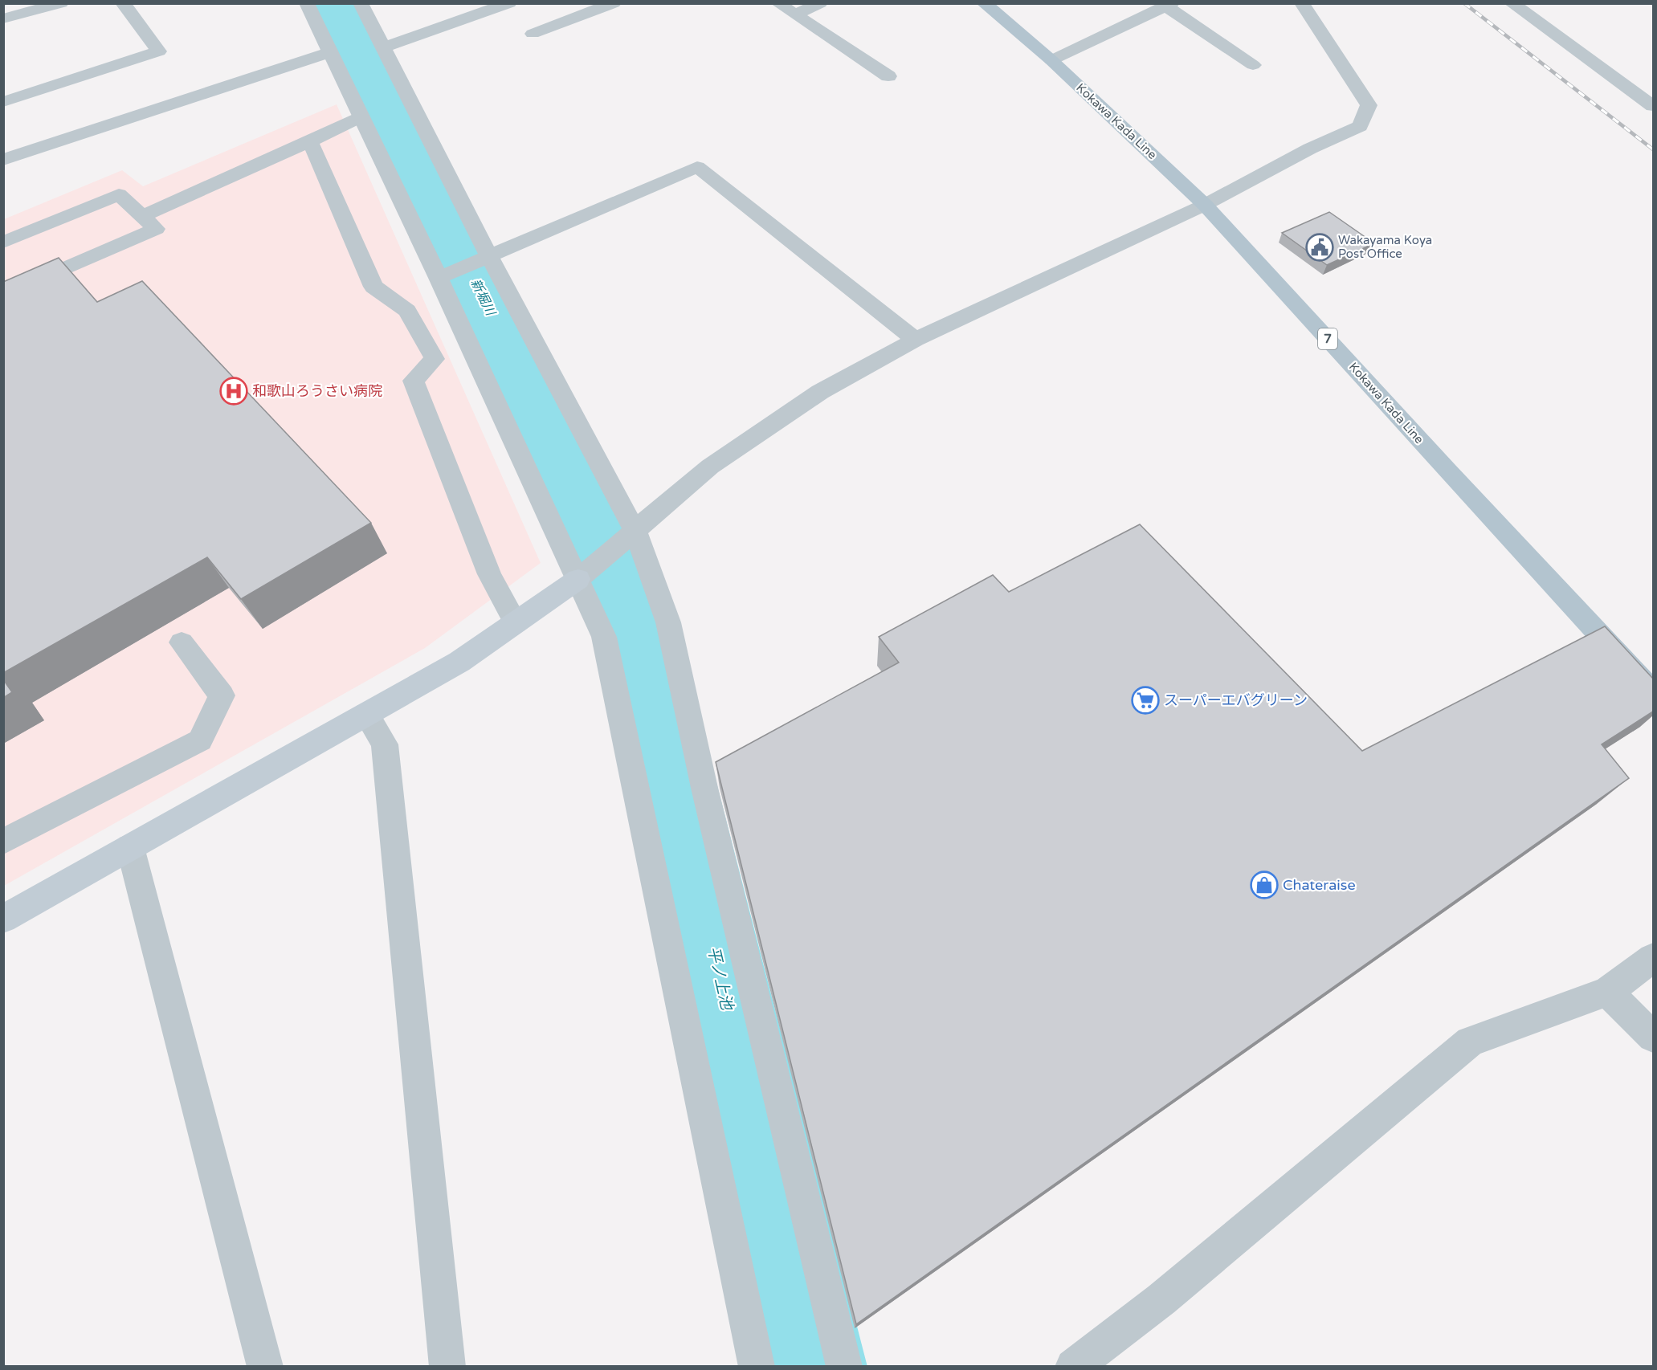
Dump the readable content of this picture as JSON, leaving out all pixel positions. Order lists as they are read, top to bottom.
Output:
{
  "streets": {
    "main road": ["Kokawa Kada Line", "7"]
  },
  "water": ["新堀川", "平ノ上池"],
  "places": {
    "public building": ["Wakayama Koya Post Office"],
    "hospital": ["和歌山ろうさい病院"],
    "supermarket": ["スーパーエバグリーン"],
    "shop": ["Chateraise"]
  }
}
